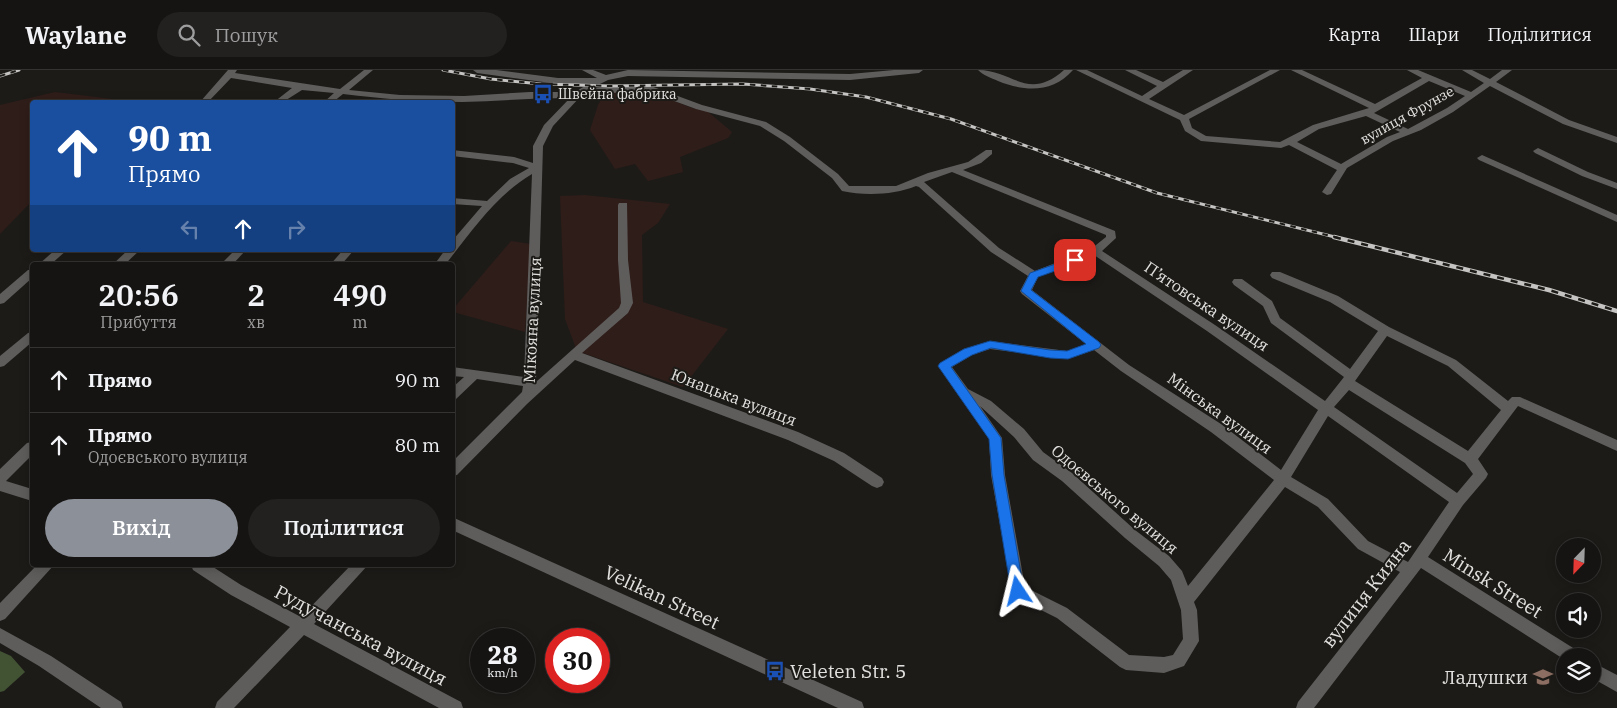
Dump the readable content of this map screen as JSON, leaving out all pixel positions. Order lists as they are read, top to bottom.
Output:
{
  "streets": {
    "street": [
      "вулиця Фрунзе",
      "П’ятовська вулиця",
      "Мікояна вулиця",
      "Юнацька вулиця",
      "Мінська вулиця",
      "Одоєвського вулиця",
      "Minsk Street",
      "вулиця Кияна",
      "Velikan Street",
      "Рудучанська вулиця"
    ]
  },
  "crossings": [
    ["П’ятовська вулиця", "вулиця Кияна"],
    ["Мінська вулиця", "Одоєвського вулиця"],
    ["Мінська вулиця", "Minsk Street"],
    ["Мінська вулиця", "вулиця Кияна"],
    ["Minsk Street", "вулиця Кияна"]
  ],
  "places": {
    "bus stop": ["Швейна фабрика", "Veleten Str. 5"],
    "school or university": ["Ладушки"]
  },
  "north": "bottom left",
  "page": {
    "header": "Waylane",
    "search": "Пошук",
    "nav": ["Карта", "Шари", "Поділитися"],
    "turn": ["90 m", "Прямо"],
    "eta": [
      "20:56",
      "Прибуття",
      "2",
      "хв",
      "490",
      "m"
    ],
    "list": [
      {
        "name": "Прямо",
        "value": "90 m"
      },
      {
        "name": "Прямо",
        "note": "Одоєвського вулиця",
        "value": "80 m"
      }
    ],
    "buttons": ["Вихід", "Поділитися"],
    "speed": "28 km/h",
    "limit": "30"
  }
}
